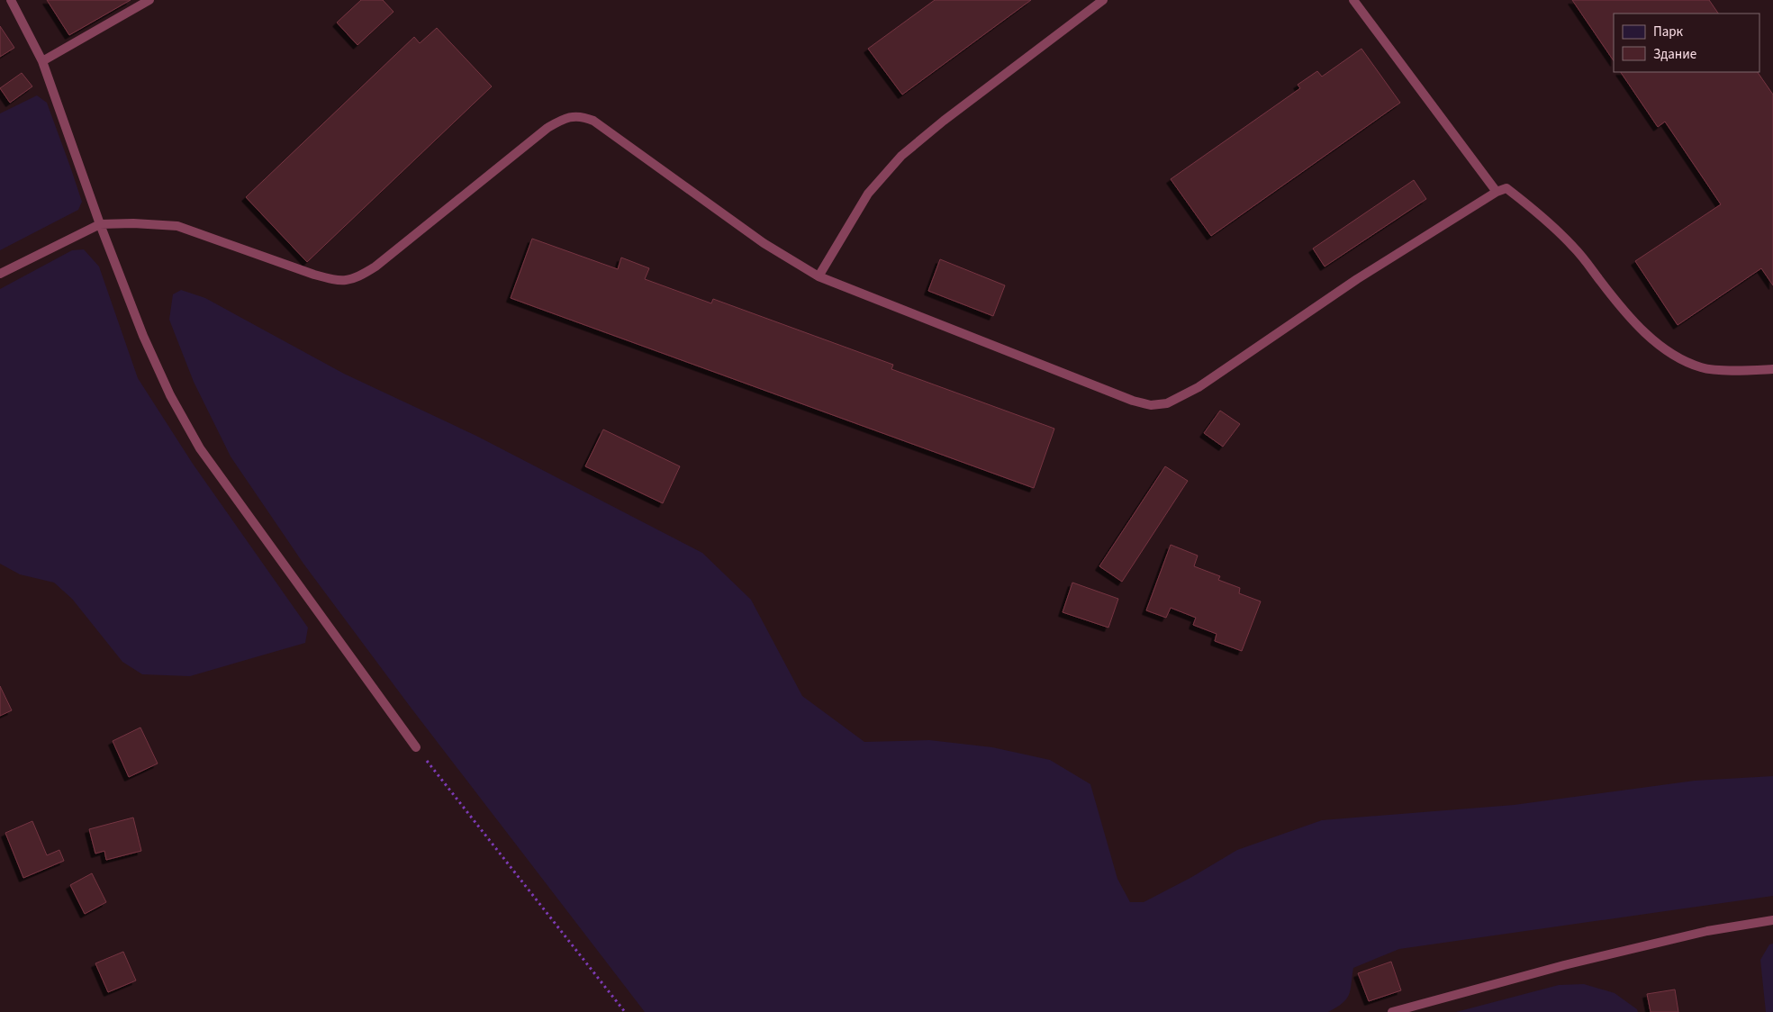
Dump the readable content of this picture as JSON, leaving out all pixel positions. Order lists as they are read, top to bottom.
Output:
{
  "legend": ["Парк", "Здание"]
}
